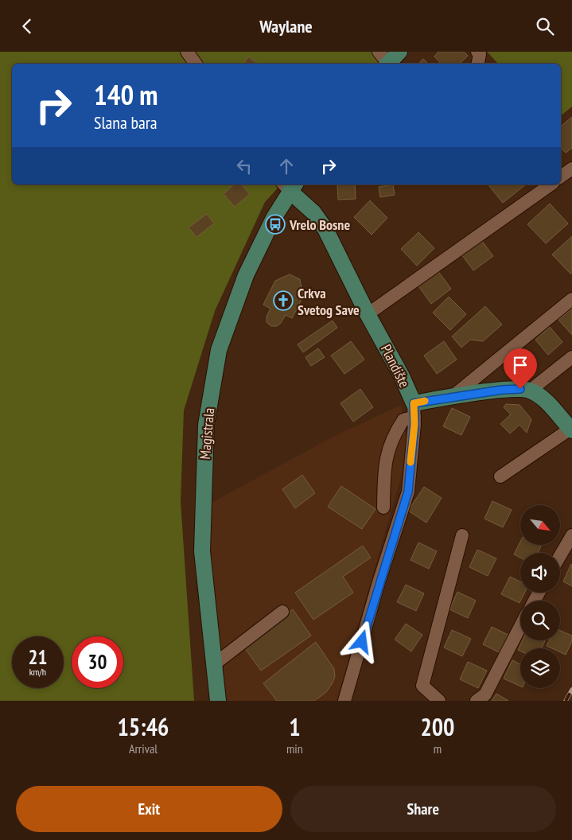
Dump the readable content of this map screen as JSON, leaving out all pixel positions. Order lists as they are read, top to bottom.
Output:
{
  "streets": {
    "main road": ["Plandište", "Magistrala"]
  },
  "crossings": [
    ["Plandište", "Magistrala"]
  ],
  "places": {
    "bus stop": ["Vrelo Bosne"],
    "church": ["Crkva Svetog Save"]
  },
  "north": "bottom right",
  "page": {
    "header": "Waylane",
    "turn": ["140 m", "Slana bara"],
    "speed": "21 km/h",
    "limit": "30",
    "eta": [
      "15:46",
      "Arrival",
      "1",
      "min",
      "200",
      "m"
    ],
    "buttons": ["Exit", "Share"]
  }
}
